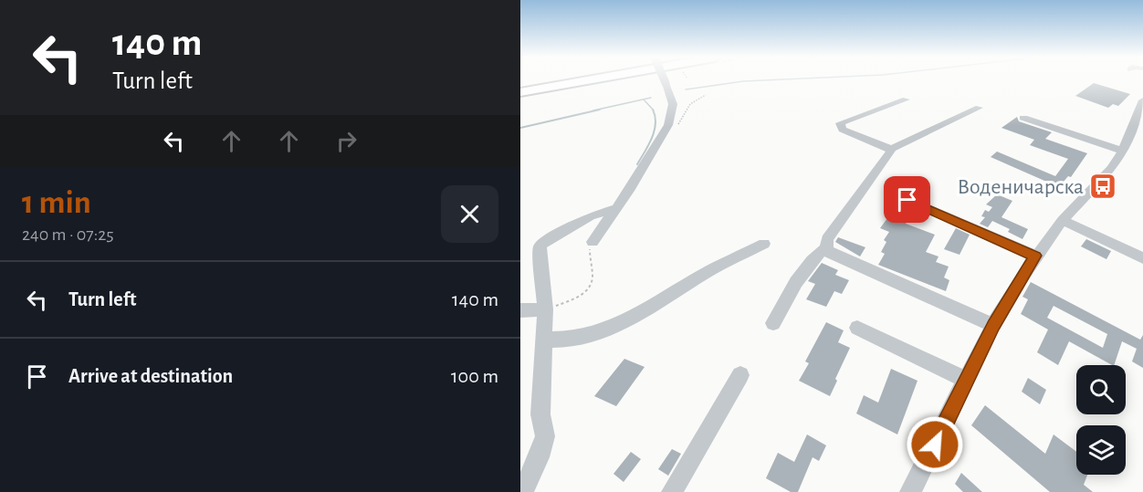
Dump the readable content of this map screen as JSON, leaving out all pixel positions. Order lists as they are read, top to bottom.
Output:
{
  "places": {
    "bus stop": ["Воденичарска"]
  },
  "page": {
    "turn": ["140 m", "Turn left"],
    "heading": ["1 min", "240 m · 07:25"],
    "list": [
      {
        "name": "Turn left",
        "value": "140 m"
      },
      {
        "name": "Arrive at destination",
        "value": "100 m"
      }
    ]
  }
}
